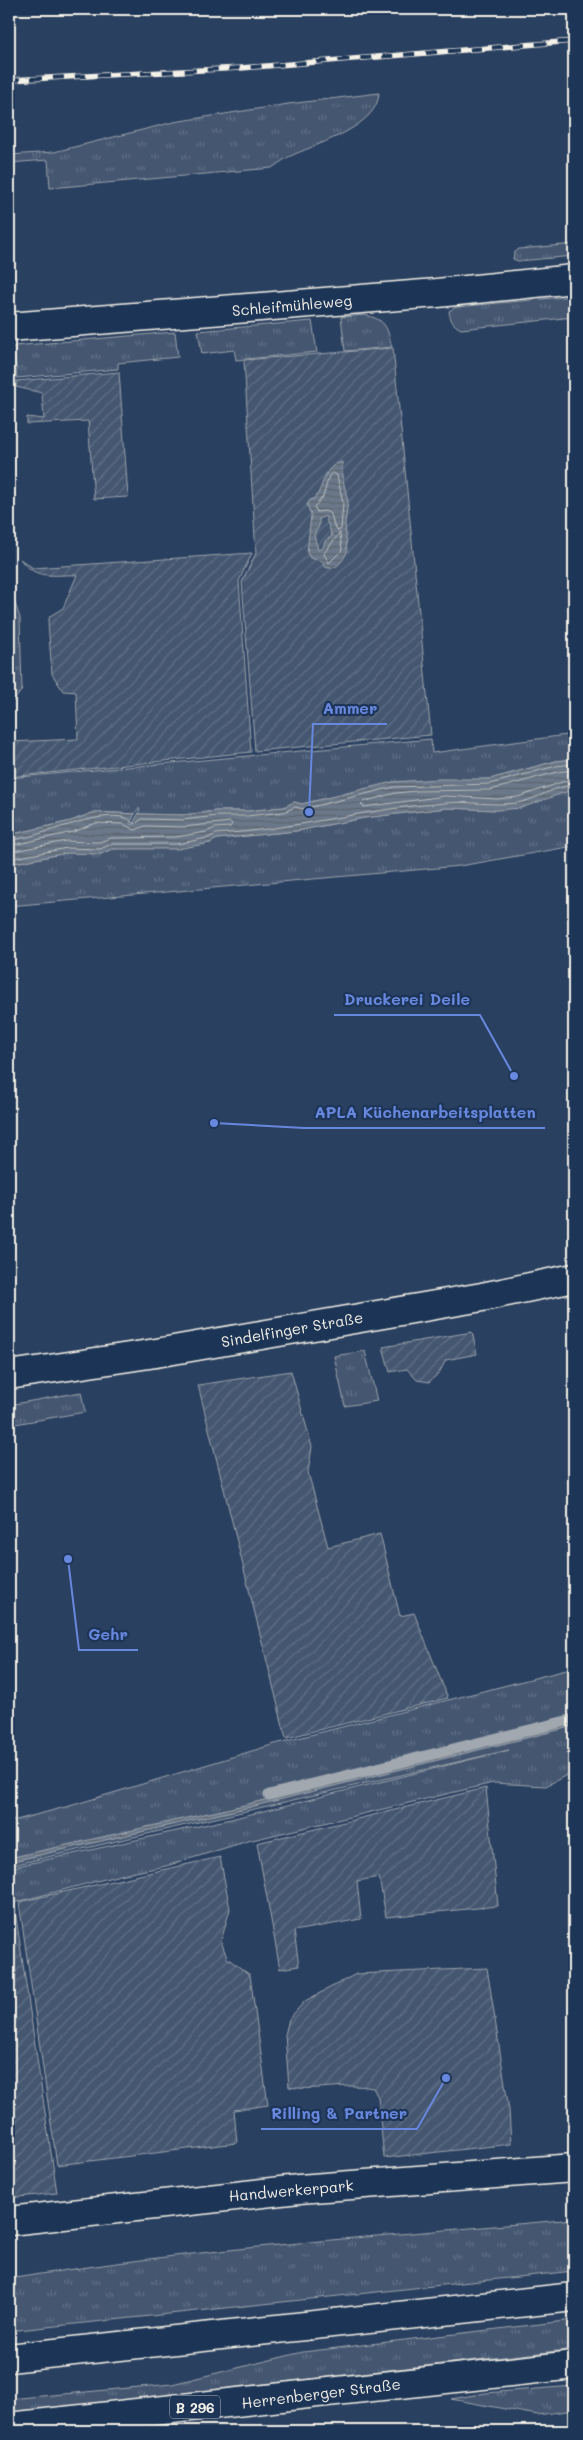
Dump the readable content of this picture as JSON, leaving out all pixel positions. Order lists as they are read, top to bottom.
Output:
{
  "streets": {
    "street": [
      "Schleifmühleweg",
      "Sindelfinger Straße",
      "Handwerkerpark",
      "Herrenberger Straße",
      "B 296"
    ]
  },
  "places": [
    "Ammer",
    "Druckerei Deile",
    "APLA Küchenarbeitsplatten",
    "Gehr",
    "Rilling & Partner"
  ]
}
